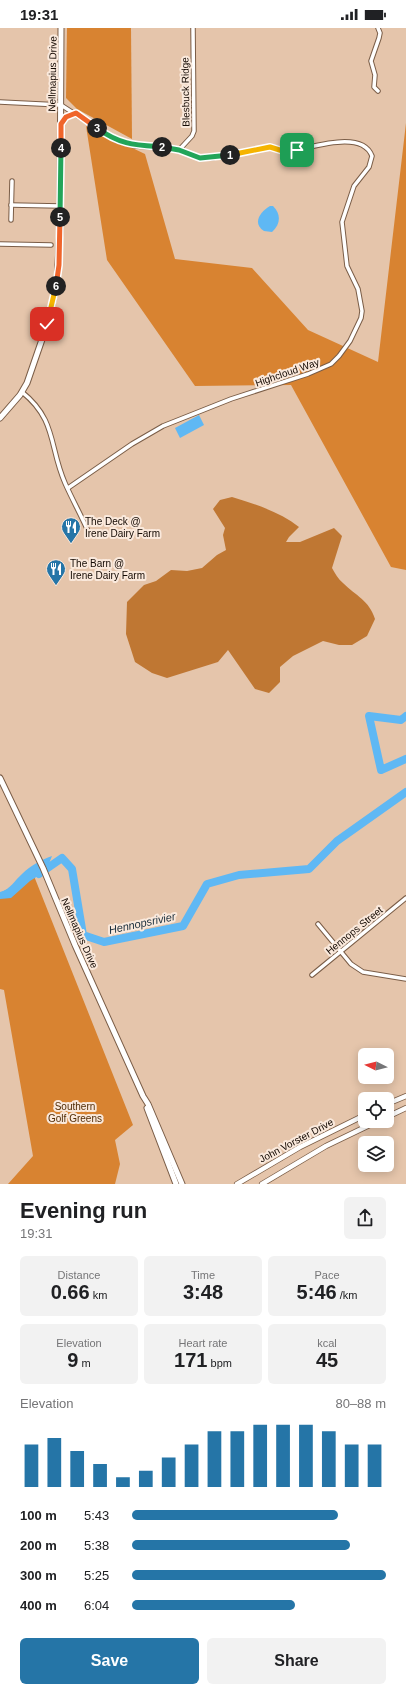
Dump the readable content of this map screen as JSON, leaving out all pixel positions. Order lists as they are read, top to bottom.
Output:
{
  "streets": {
    "main road": ["Nellmapius Drive"],
    "street": [
      "Blesbuck Ridge",
      "Highcloud Way",
      "Hennops Street",
      "John Vorster Drive"
    ]
  },
  "crossings": [
    ["Nellmapius Drive", "Highcloud Way"],
    ["Blesbuck Ridge", "Highcloud Way"]
  ],
  "water": ["Hennopsrivier"],
  "parks": ["Southern Golf Greens"],
  "places": {
    "restaurant": ["The Deck @ Irene Dairy Farm", "The Barn @ Irene Dairy Farm"]
  },
  "north": "left",
  "page": {
    "status": "19:31",
    "pins": [
      "3",
      "2",
      "4",
      "1",
      "5",
      "6"
    ],
    "heading": ["Evening run", "19:31"],
    "stats": [
      ["Distance", "0.66 km"],
      ["Time", "3:48"],
      ["Pace", "5:46 /km"],
      ["Elevation", "9 m"],
      ["Heart rate", "171 bpm"],
      ["kcal", "45"]
    ],
    "chart": ["Elevation", "80–88 m"],
    "list": [
      {
        "name": "100 m",
        "note": "5:43"
      },
      {
        "name": "200 m",
        "note": "5:38"
      },
      {
        "name": "300 m",
        "note": "5:25"
      },
      {
        "name": "400 m",
        "note": "6:04"
      }
    ],
    "buttons": ["Save", "Share"]
  }
}
